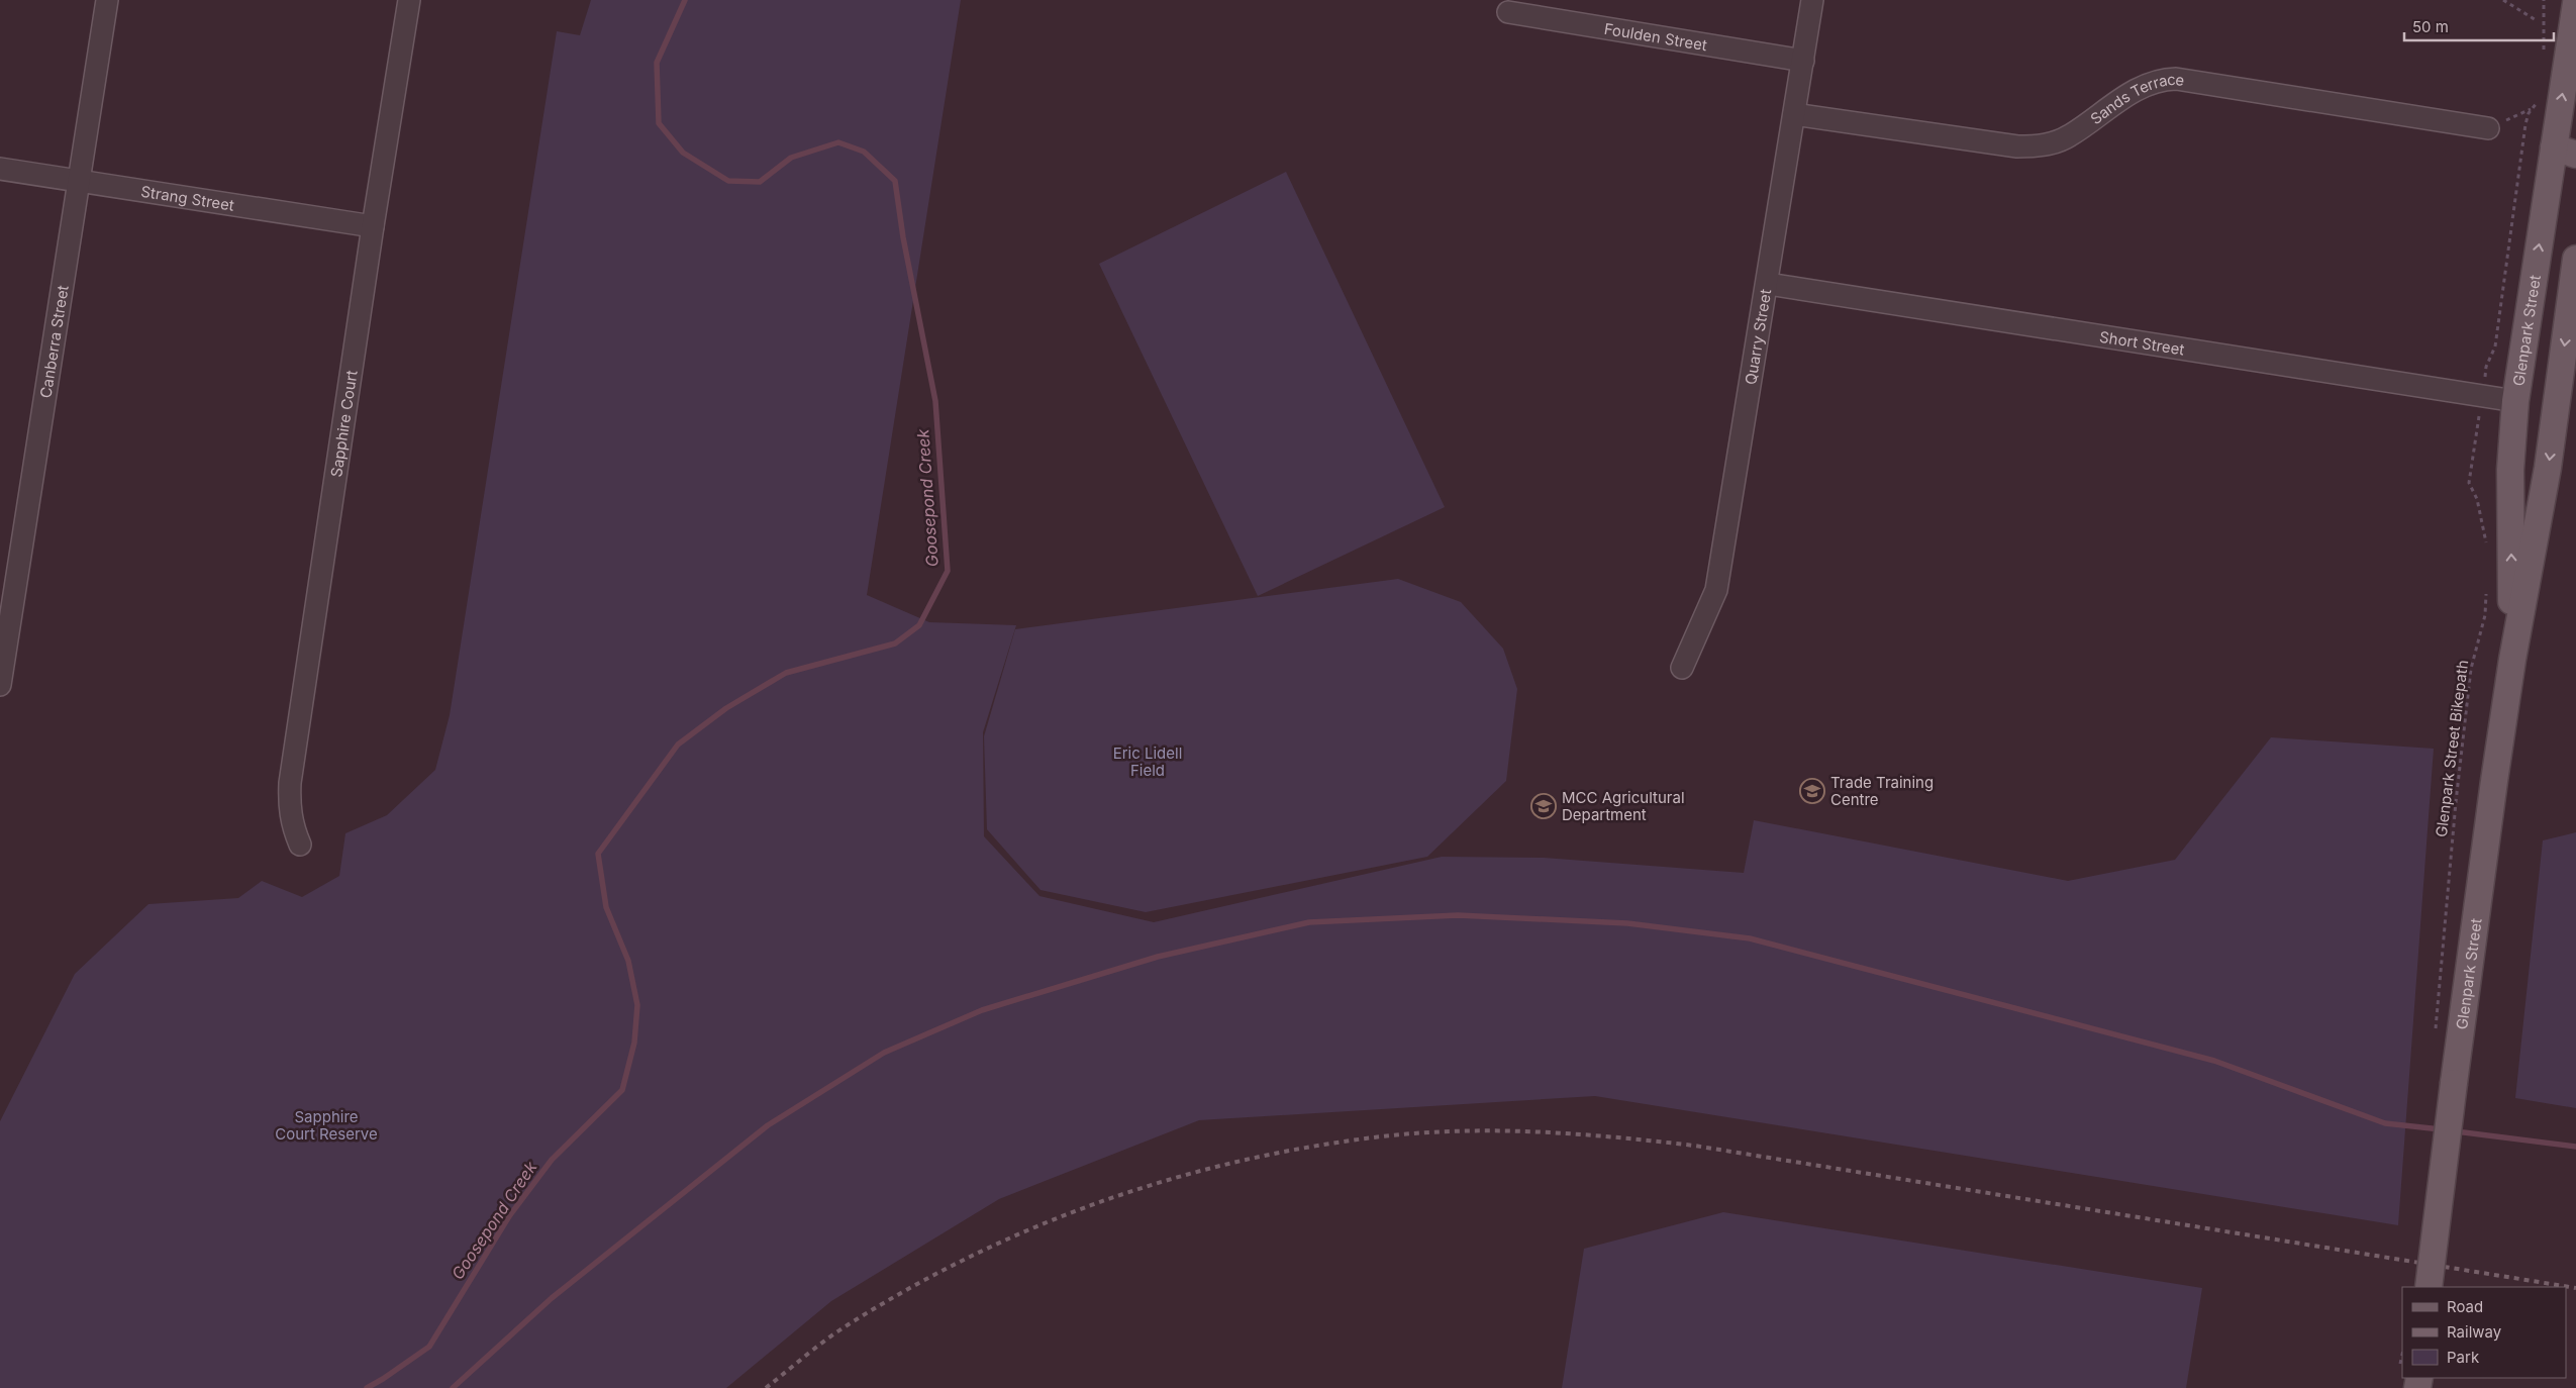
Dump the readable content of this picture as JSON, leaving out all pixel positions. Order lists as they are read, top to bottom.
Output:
{
  "streets": {
    "main road": ["Glenpark Street"],
    "street": [
      "Foulden Street",
      "Sands Terrace",
      "Strang Street",
      "Quarry Street",
      "Canberra Street",
      "Short Street",
      "Sapphire Court"
    ],
    "path": ["Glenpark Street Bikepath"]
  },
  "crossings": [
    ["Foulden Street", "Quarry Street"],
    ["Sands Terrace", "Quarry Street"],
    ["Strang Street", "Canberra Street"],
    ["Strang Street", "Sapphire Court"],
    ["Glenpark Street", "Short Street"],
    ["Quarry Street", "Short Street"]
  ],
  "water": ["Goosepond Creek"],
  "parks": ["Eric Lidell Field", "Sapphire Court Reserve"],
  "places": {
    "school or university": ["Trade Training Centre", "MCC Agricultural Department"]
  },
  "legend": ["Road", "Railway", "Park"],
  "scale_bar": "50 m"
}
